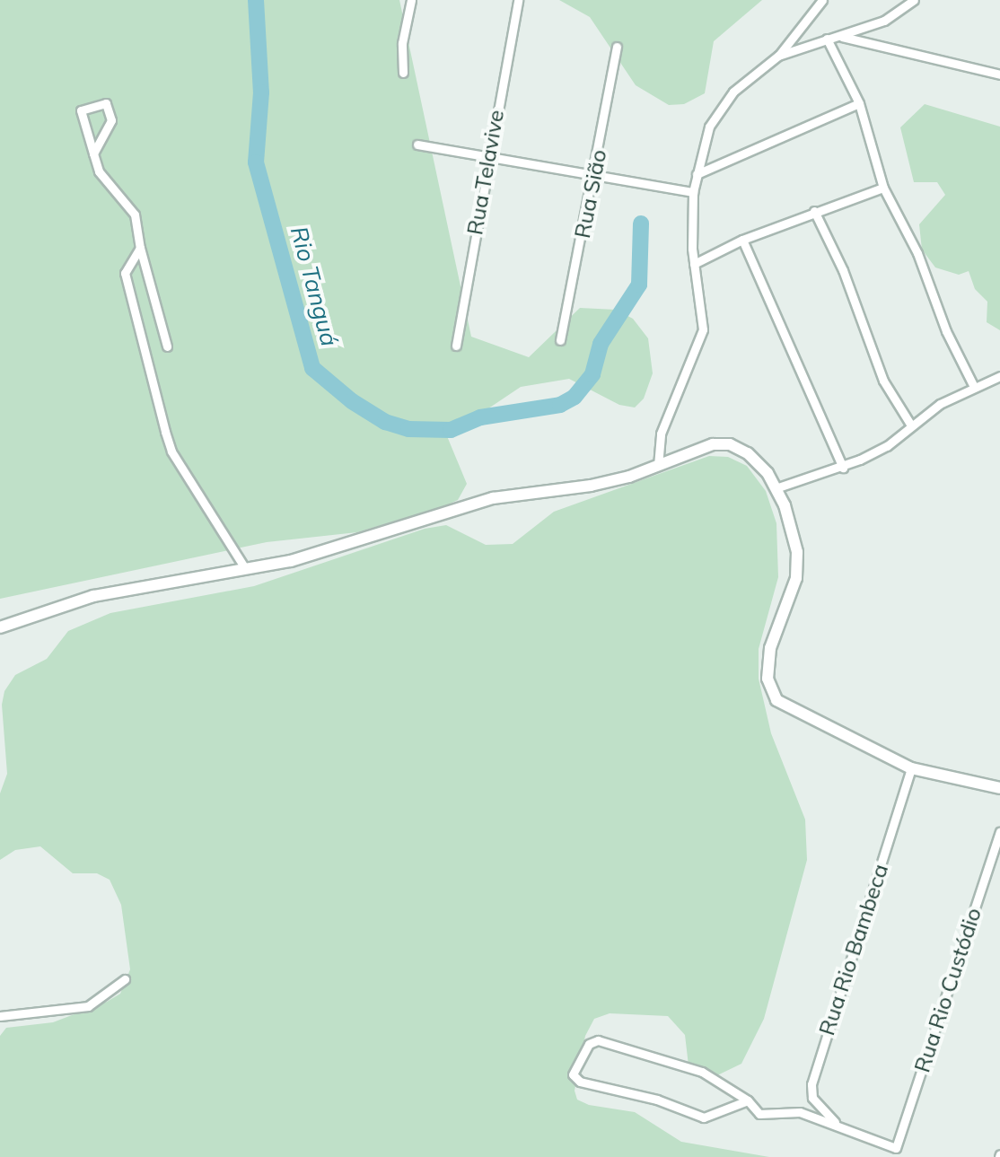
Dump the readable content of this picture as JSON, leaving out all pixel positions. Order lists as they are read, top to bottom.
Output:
{
  "streets": {
    "street": [
      "Rua Telavive",
      "Rua Sião",
      "Rua Rio Bambeca",
      "Rua Rio Custódio"
    ]
  },
  "crossings": [
    ["Rua Rio Bambeca", "Rua Rio Custódio"]
  ],
  "water": ["Rio Tanguá"]
}
